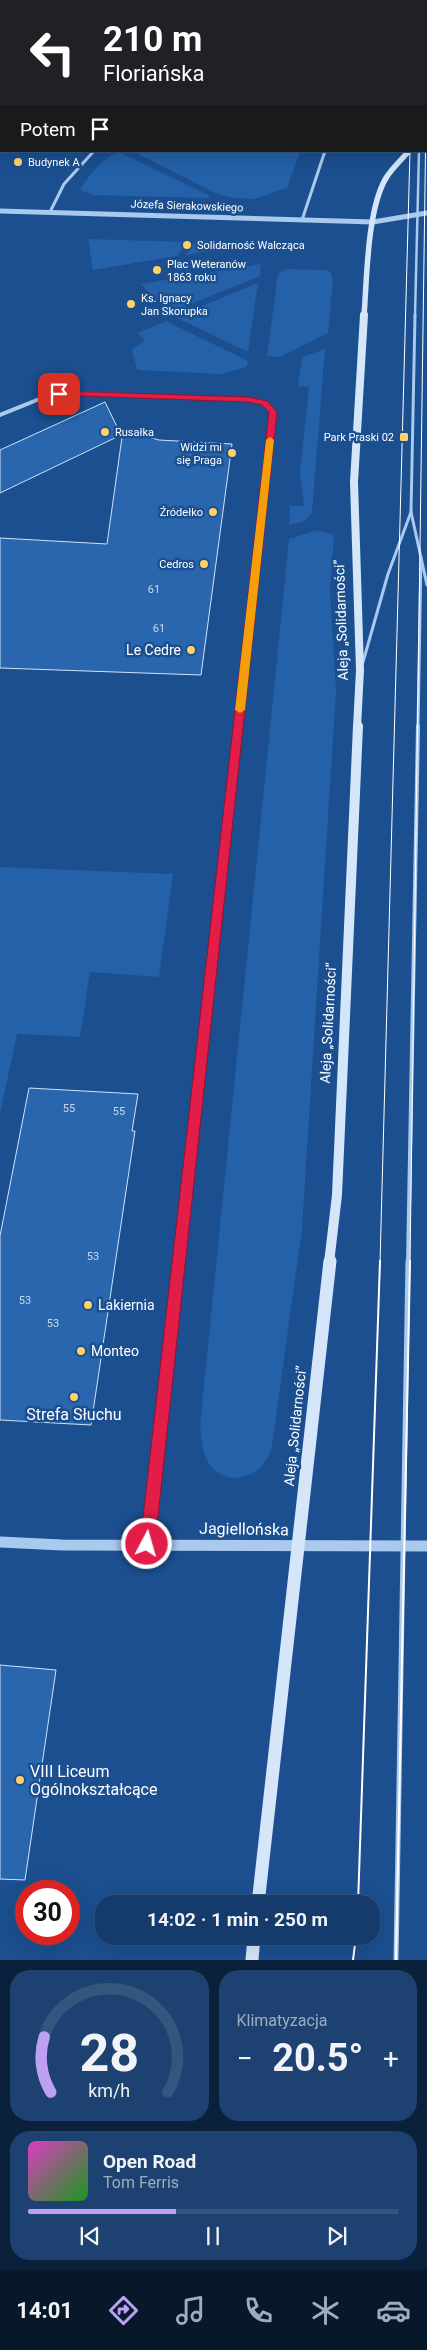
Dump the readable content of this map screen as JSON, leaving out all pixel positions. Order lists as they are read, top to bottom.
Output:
{
  "streets": {
    "main road": ["Aleja „Solidarności”"],
    "street": ["Józefa Sierakowskiego", "Jagiellońska"]
  },
  "crossings": [
    ["Józefa Sierakowskiego", "Aleja „Solidarności”"],
    ["Aleja „Solidarności”", "Jagiellońska"]
  ],
  "places": {
    "other": [
      "Budynek A",
      "Solidarność Walcząca",
      "Plac Weteranów 1863 roku",
      "Ks. Ignacy Jan Skorupka",
      "Rusałka",
      "Widzi mi się Praga",
      "Źródełko",
      "Cedros",
      "Le Cedre",
      "Lakiernia",
      "Monteo",
      "Strefa Słuchu",
      "VIII Liceum Ogólnokształcące"
    ],
    "transit": ["Park Praski 02"]
  },
  "house_numbers": [
    "61",
    "61",
    "55",
    "55",
    "53",
    "53",
    "53"
  ],
  "page": {
    "turn": ["210 m", "Floriańska"],
    "then": "Potem",
    "limit": "30",
    "trip": "14:02 · 1 min · 250 m",
    "tile": "Klimatyzacja",
    "heat": ["−", "20.5°", "+"],
    "song": ["Open Road", "Tom Ferris"],
    "tabs": "14:01",
    "gauge": ["28", "km/h"]
  }
}
